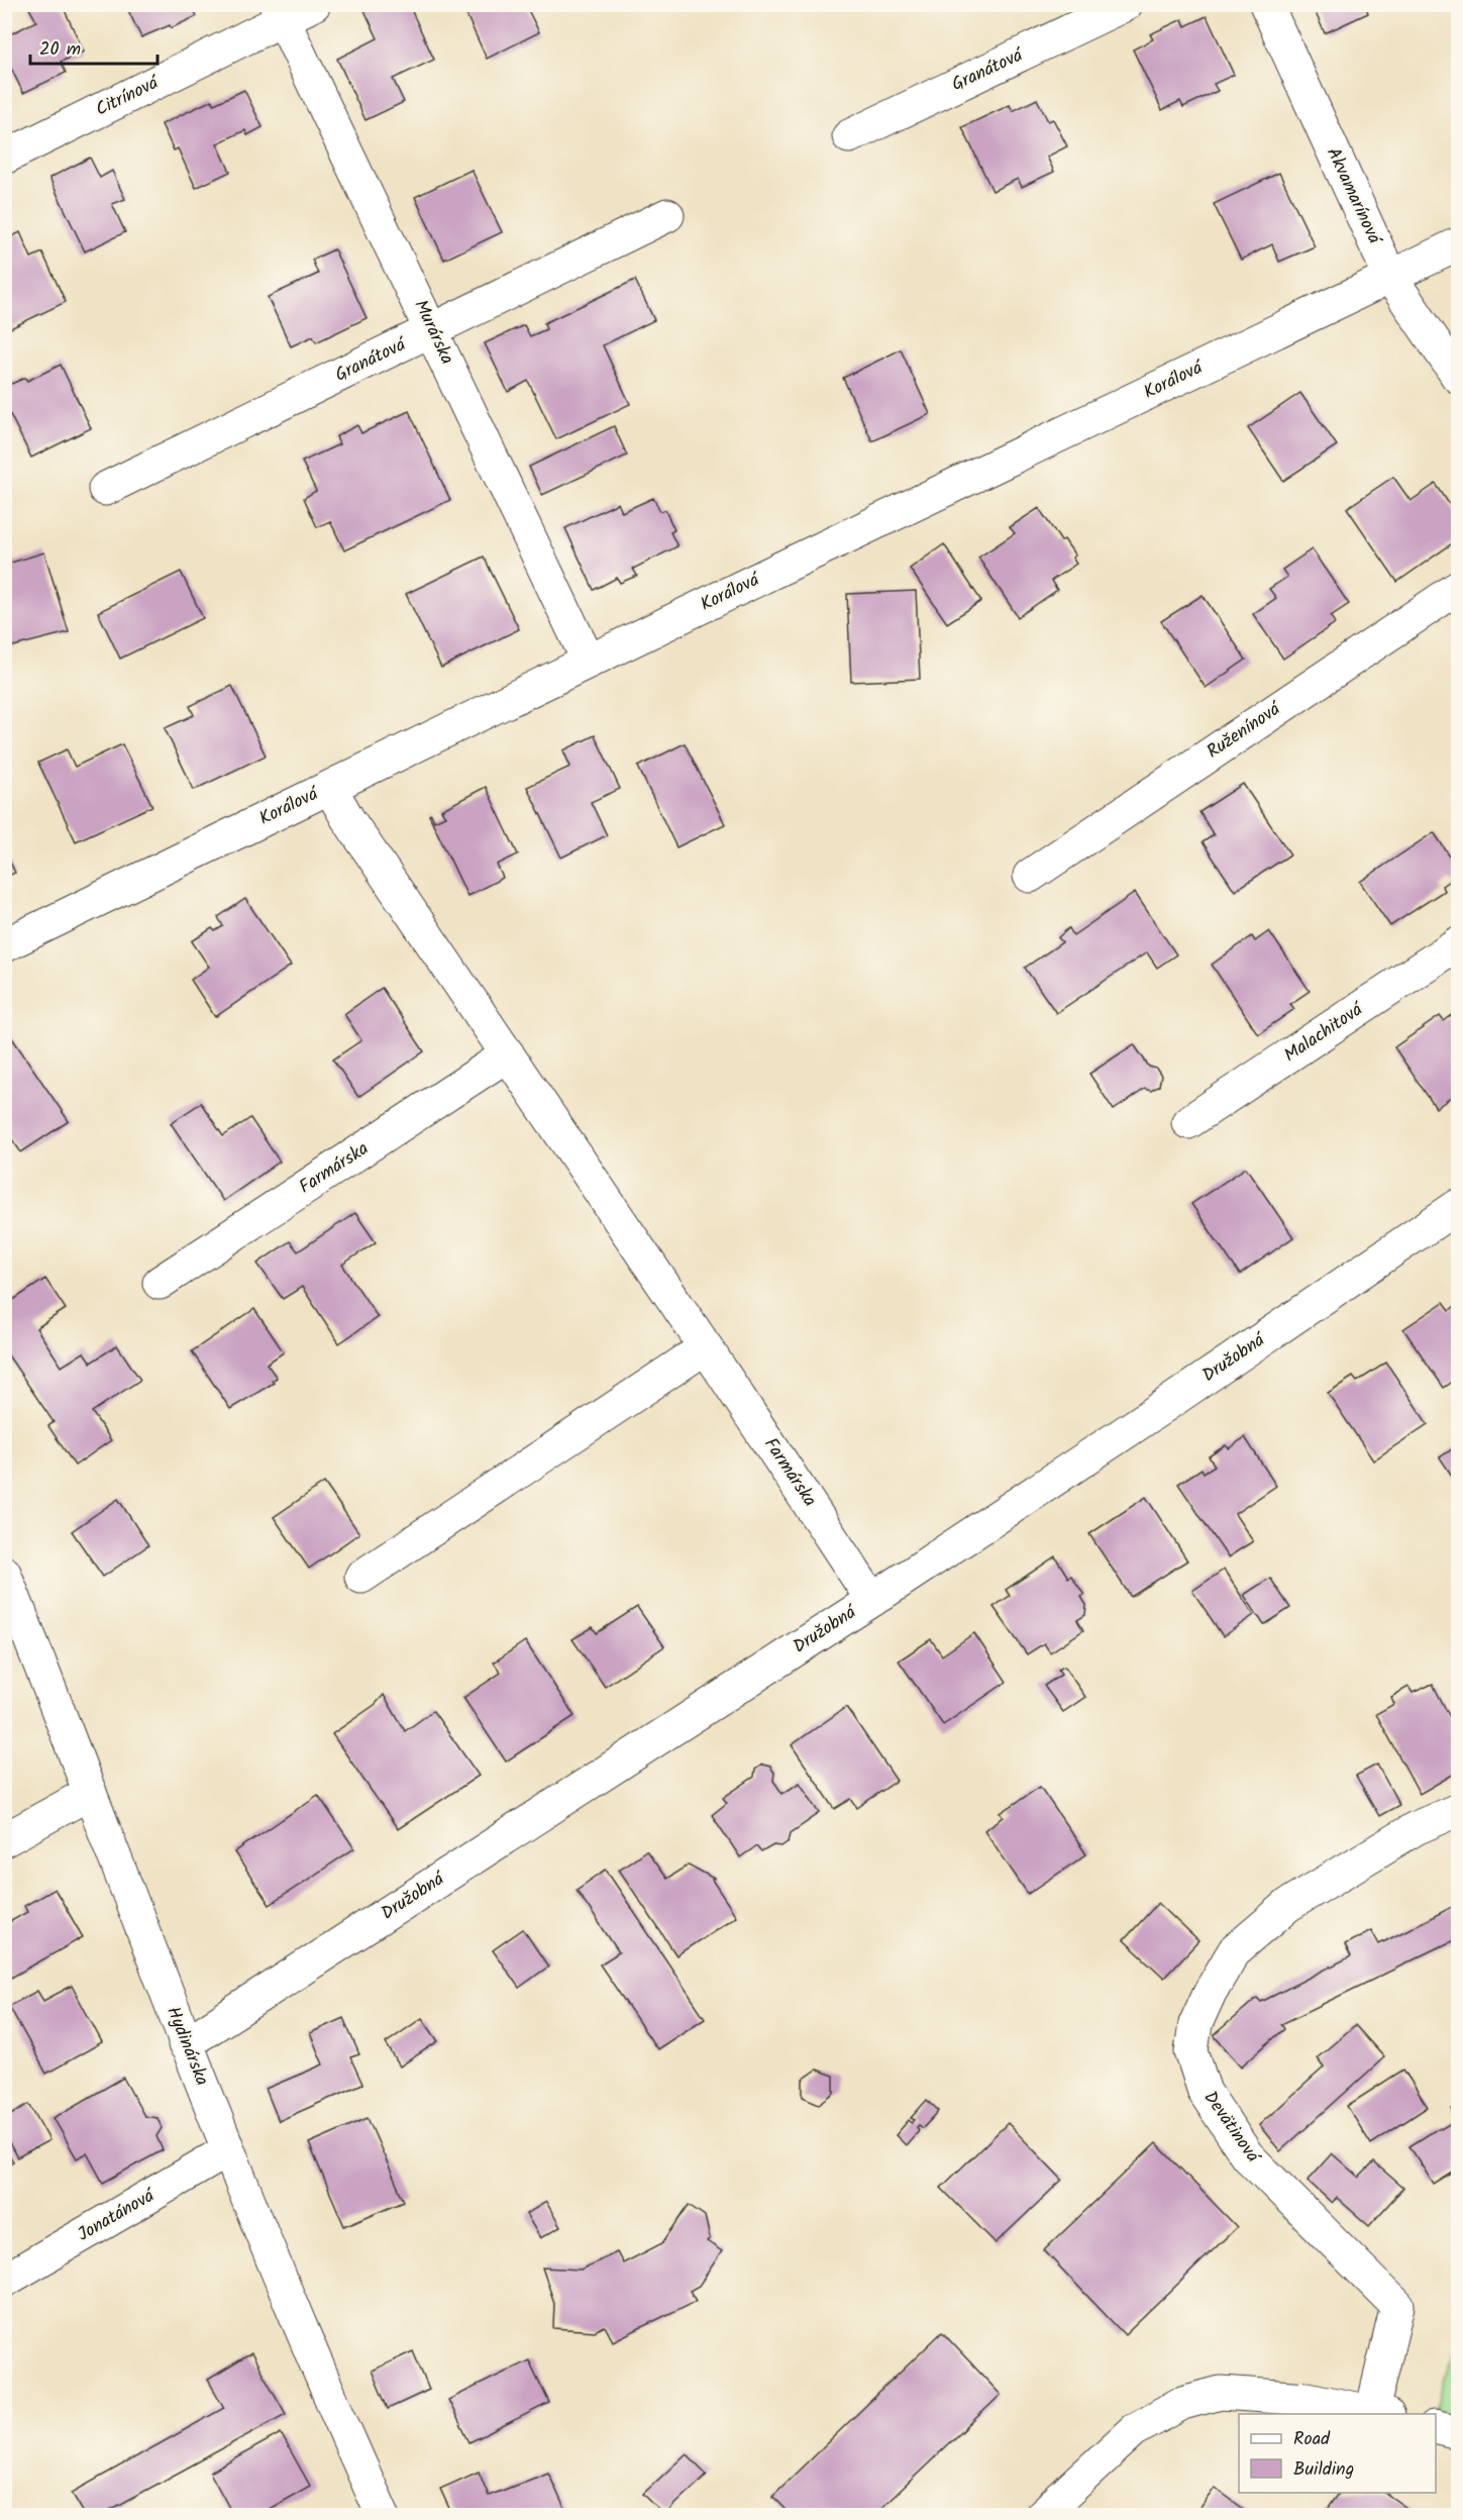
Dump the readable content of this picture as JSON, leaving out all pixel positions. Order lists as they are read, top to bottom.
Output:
{
  "streets": {
    "street": [
      "Granátová",
      "Citrínová",
      "Akvamarínová",
      "Murárska",
      "Korálová",
      "Ruženínová",
      "Malachitová",
      "Farmárska",
      "Družobná",
      "Hydinárska",
      "Devätinová",
      "Jonatánová"
    ]
  },
  "crossings": [
    ["Granátová", "Murárska"],
    ["Citrínová", "Murárska"],
    ["Akvamarínová", "Korálová"],
    ["Murárska", "Korálová"],
    ["Korálová", "Farmárska"],
    ["Farmárska", "Družobná"],
    ["Družobná", "Hydinárska"],
    ["Hydinárska", "Jonatánová"]
  ],
  "legend": ["Road", "Building"],
  "scale_bar": "20 m"
}
